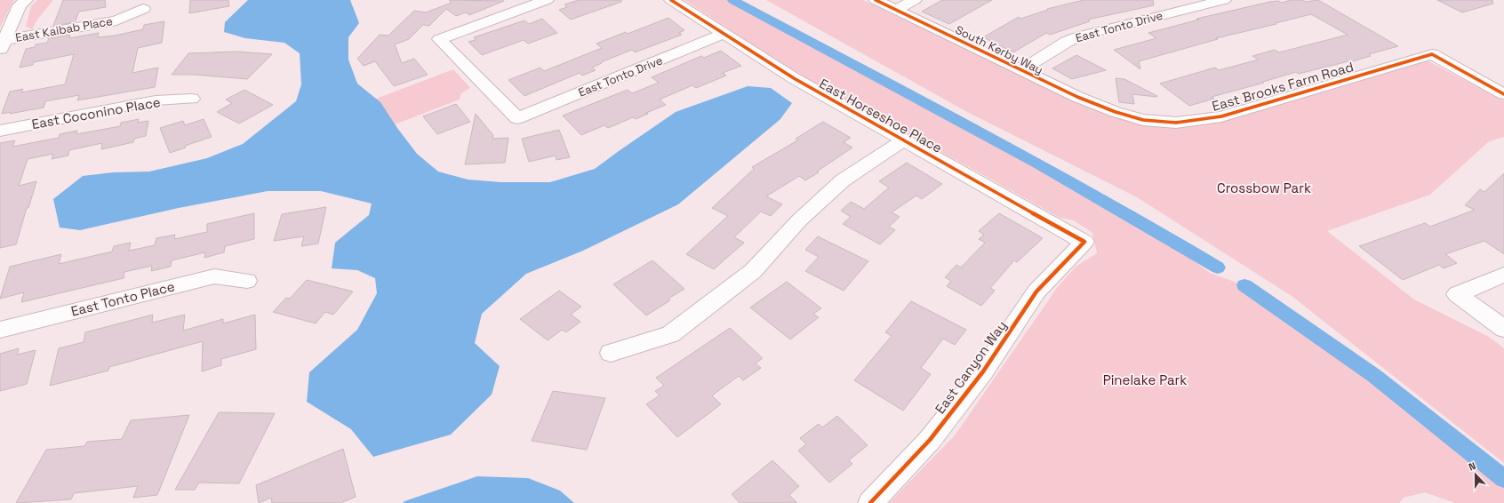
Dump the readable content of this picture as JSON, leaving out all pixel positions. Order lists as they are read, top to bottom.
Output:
{
  "streets": {
    "street": [
      "East Tonto Drive",
      "East Kaibab Place",
      "South Kerby Way",
      "East Brooks Farm Road",
      "East Coconino Place",
      "East Horseshoe Place",
      "East Tonto Place",
      "East Canyon Way"
    ]
  },
  "crossings": [
    ["East Tonto Drive", "South Kerby Way"],
    ["East Tonto Drive", "East Horseshoe Place"],
    ["South Kerby Way", "East Brooks Farm Road"],
    ["East Horseshoe Place", "East Canyon Way"]
  ],
  "parks": ["Crossbow Park", "Pinelake Park"],
  "north": "top"
}
